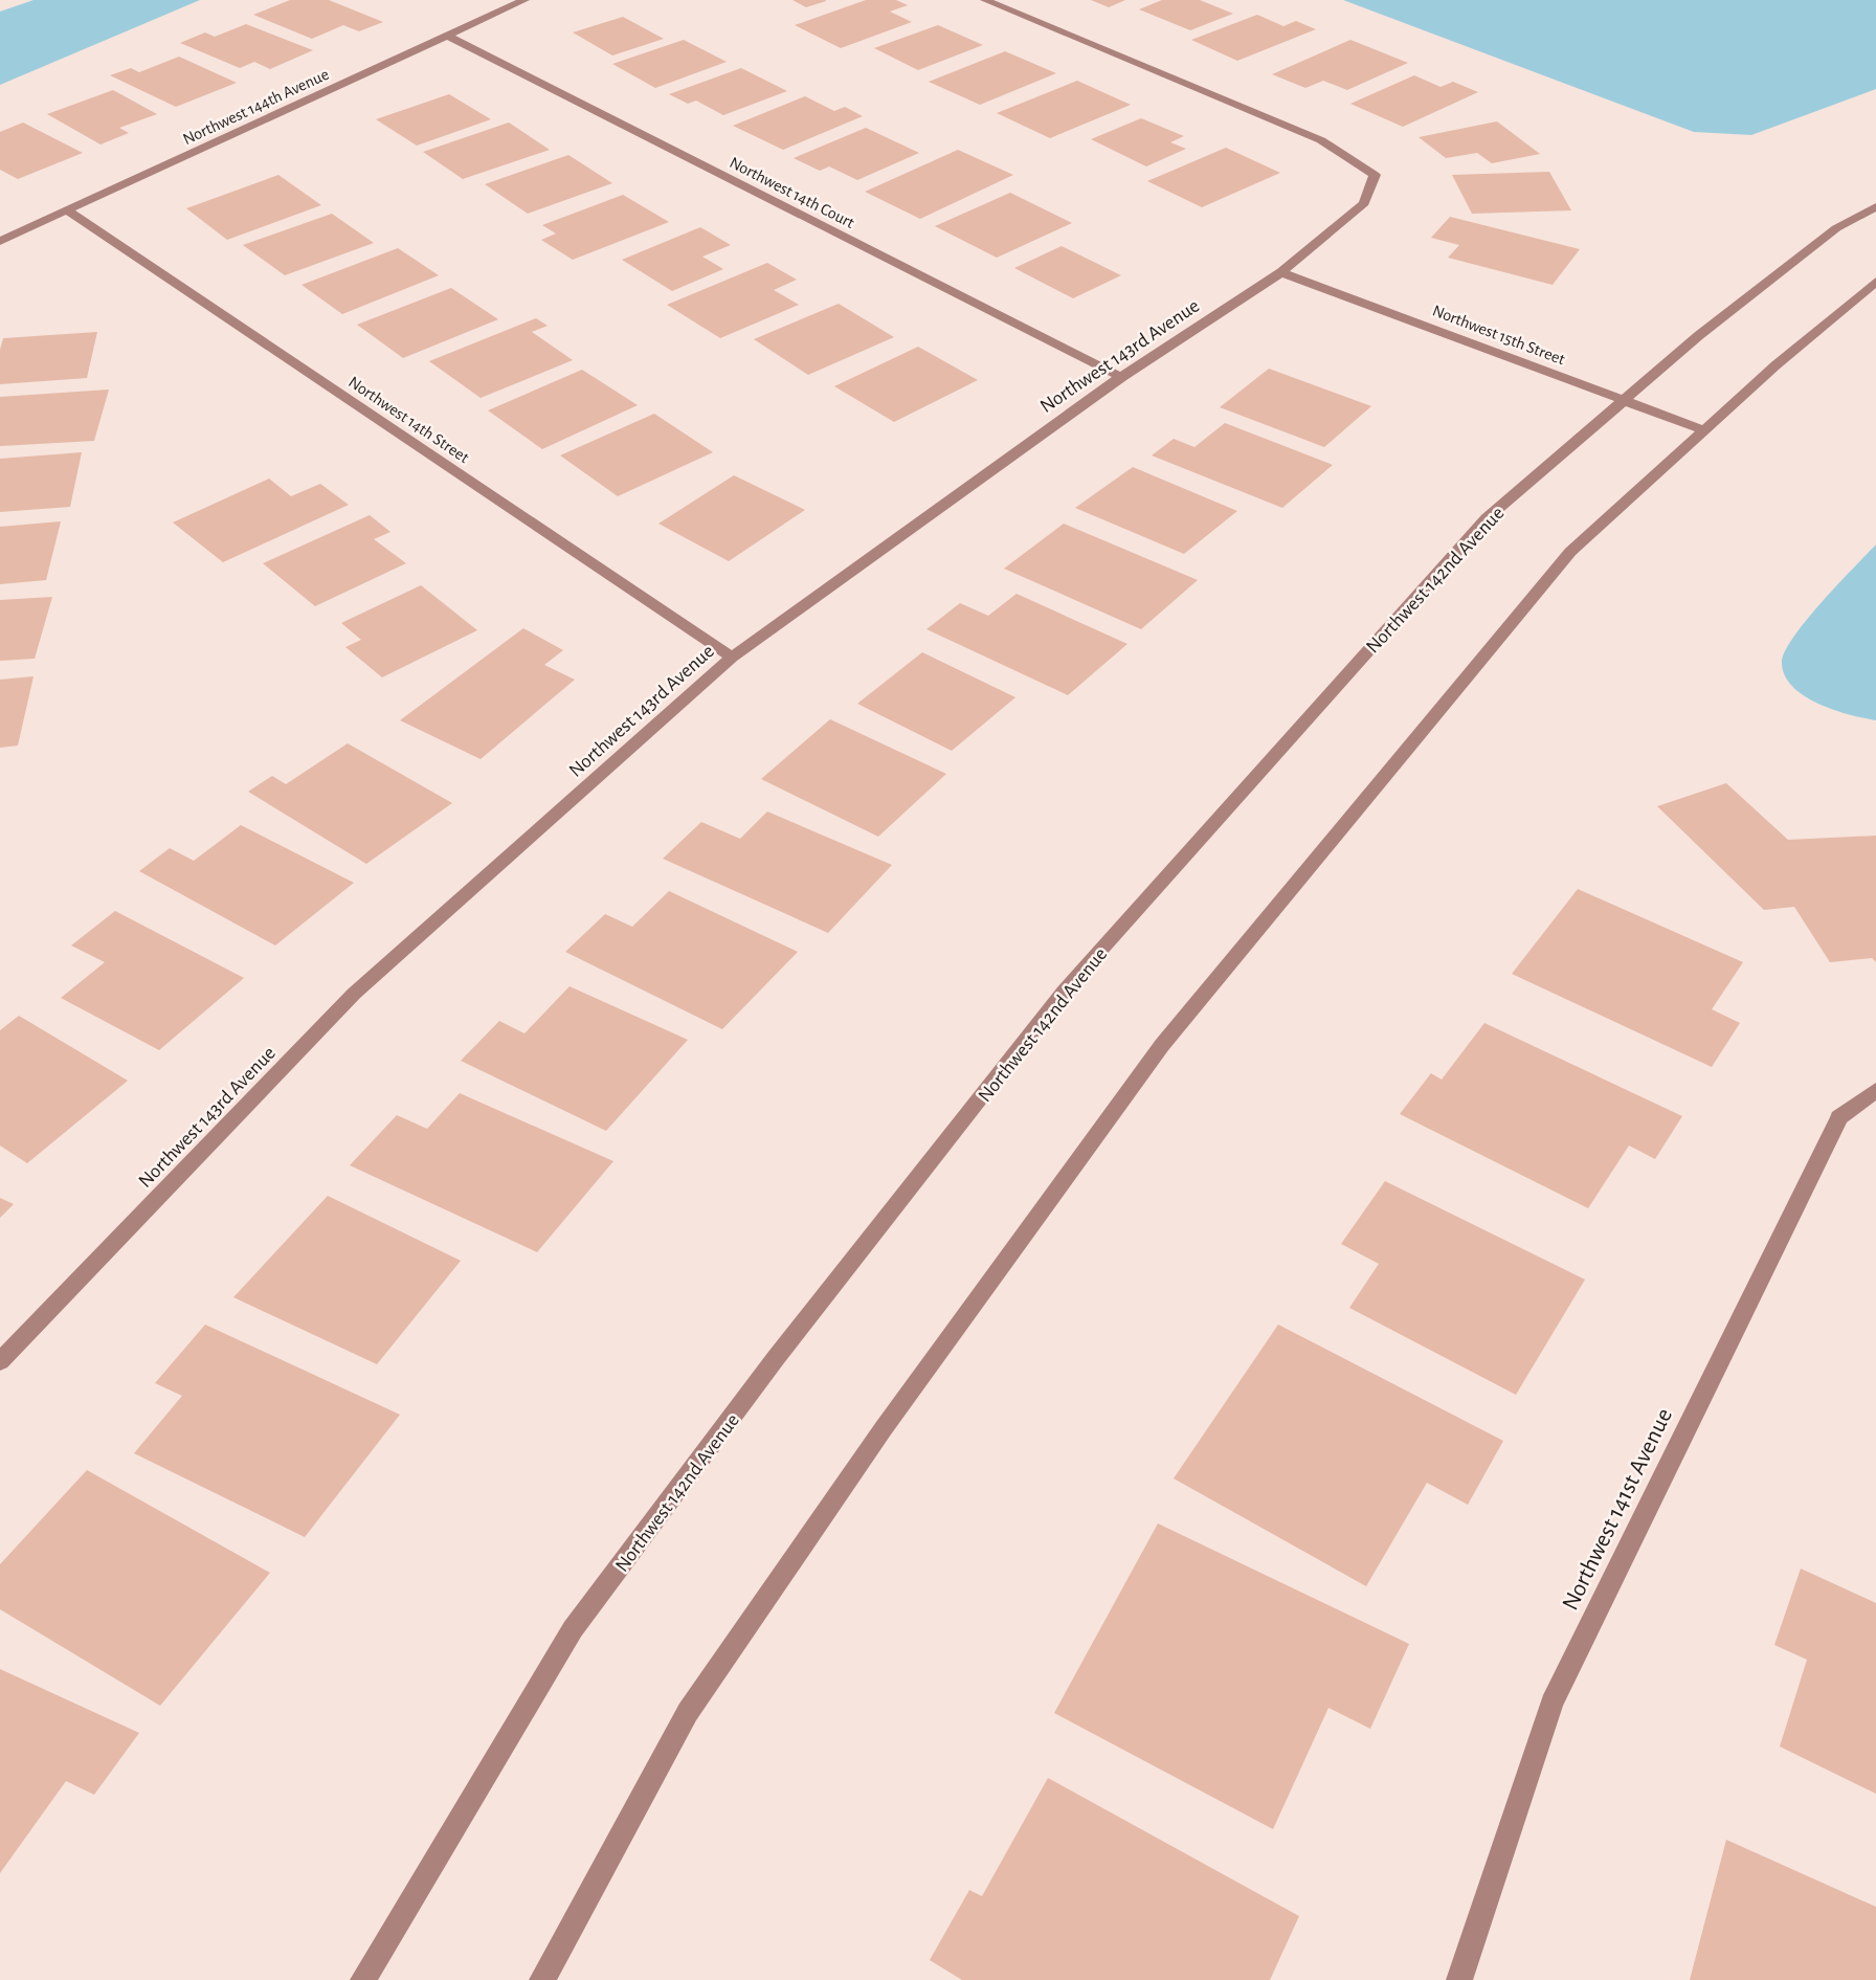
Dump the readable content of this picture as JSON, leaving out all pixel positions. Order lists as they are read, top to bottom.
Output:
{
  "streets": {
    "street": [
      "Northwest 144th Avenue",
      "Northwest 14th Court",
      "Northwest 15th Street",
      "Northwest 143rd Avenue",
      "Northwest 14th Street",
      "Northwest 142nd Avenue",
      "Northwest 141st Avenue"
    ]
  },
  "crossings": [
    ["Northwest 144th Avenue", "Northwest 14th Court"],
    ["Northwest 144th Avenue", "Northwest 14th Street"],
    ["Northwest 14th Court", "Northwest 143rd Avenue"],
    ["Northwest 15th Street", "Northwest 143rd Avenue"],
    ["Northwest 15th Street", "Northwest 142nd Avenue"],
    ["Northwest 143rd Avenue", "Northwest 14th Street"]
  ]
}
